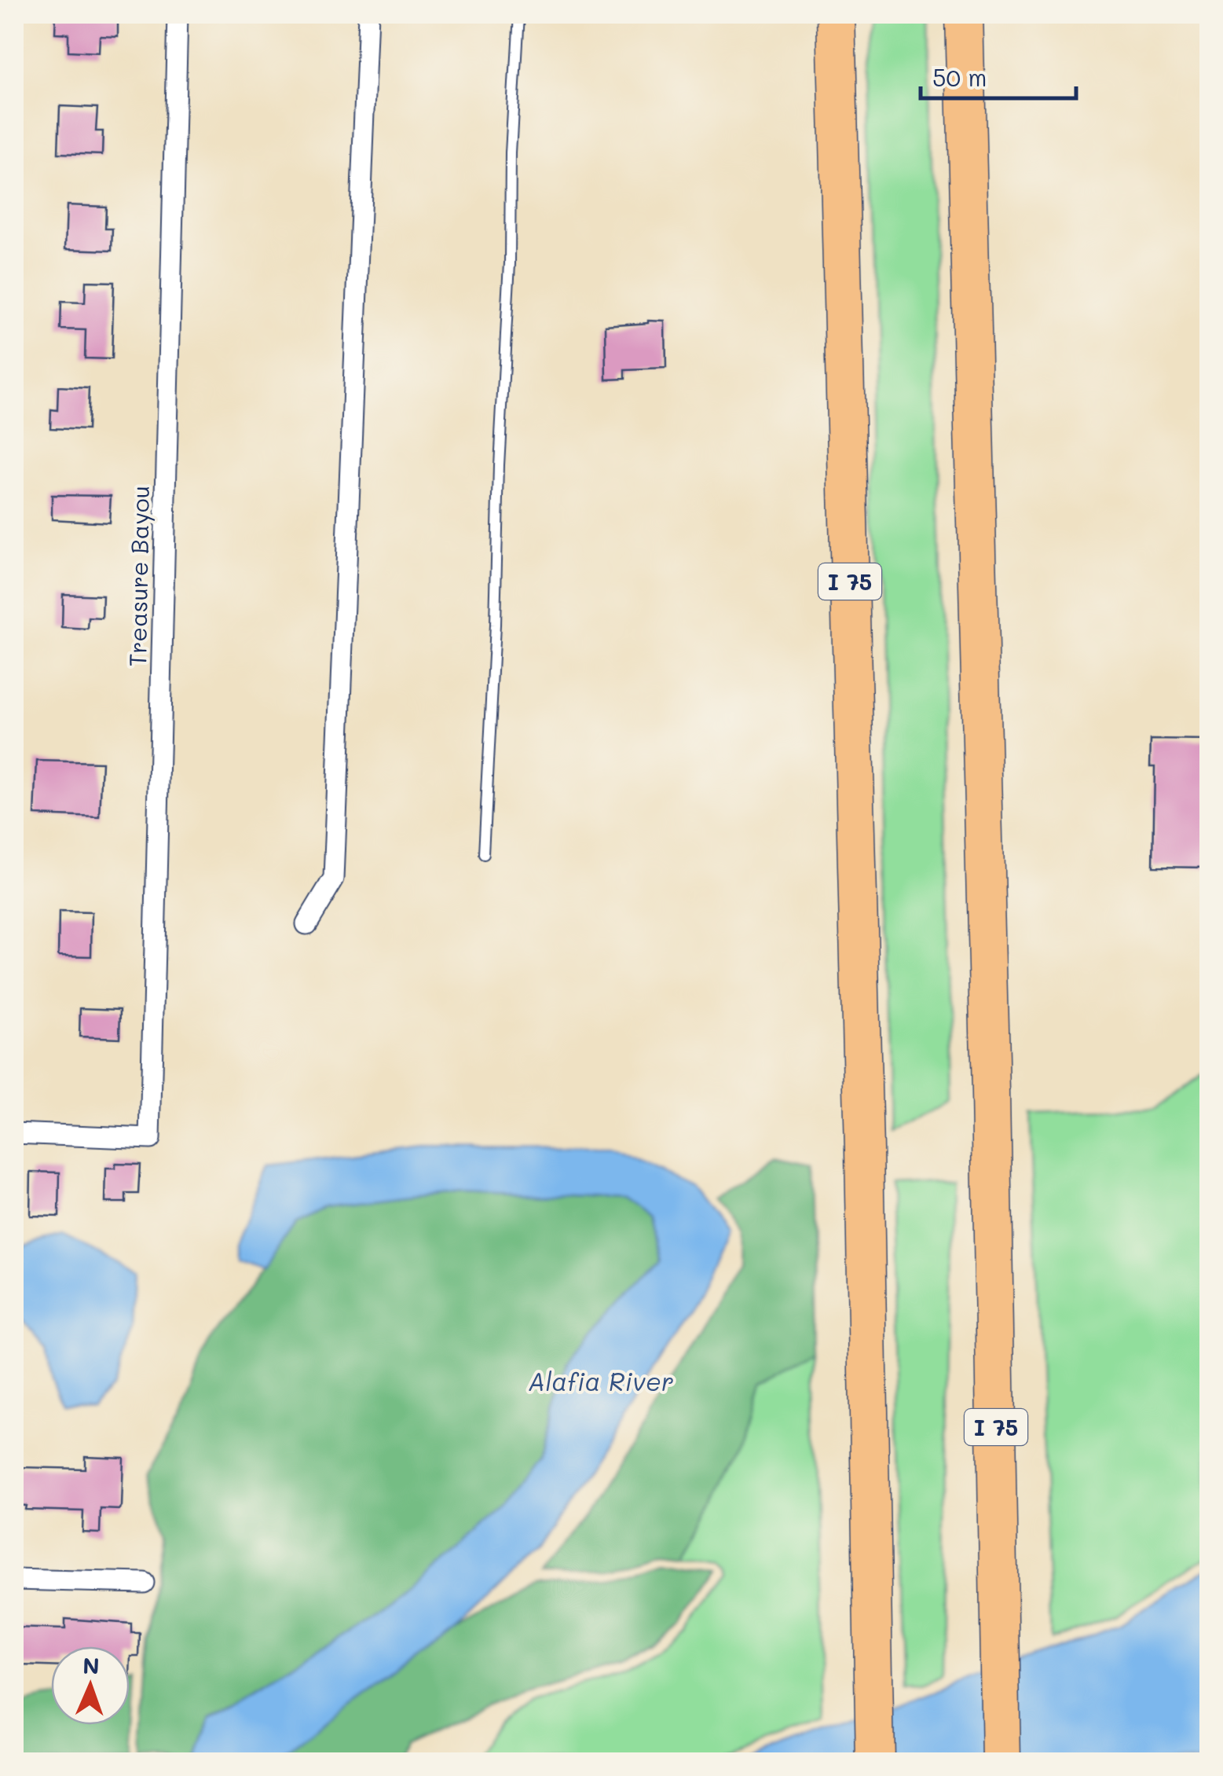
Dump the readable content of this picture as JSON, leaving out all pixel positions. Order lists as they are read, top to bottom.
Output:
{
  "streets": {
    "highway": ["I 75"],
    "street": ["Treasure Bayou"]
  },
  "water": ["Alafia River"],
  "scale_bar": "50 m",
  "north": "top"
}
